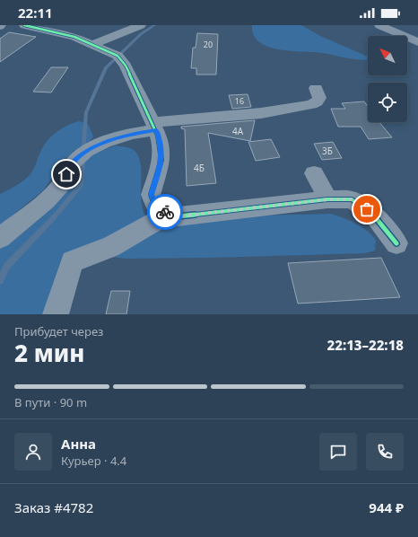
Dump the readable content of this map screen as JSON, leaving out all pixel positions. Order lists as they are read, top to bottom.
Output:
{
  "house_numbers": [
    "20",
    "16",
    "4А",
    "3Б",
    "4Б"
  ],
  "north": "top left",
  "page": {
    "status": "22:11",
    "heading": ["2 мин", "Прибудет через", "22:13–22:18"],
    "panel": [
      "Анна",
      "Курьер · 4.4",
      "Заказ #4782",
      "944 ₽"
    ],
    "bar": "В пути · 90 m"
  }
}
